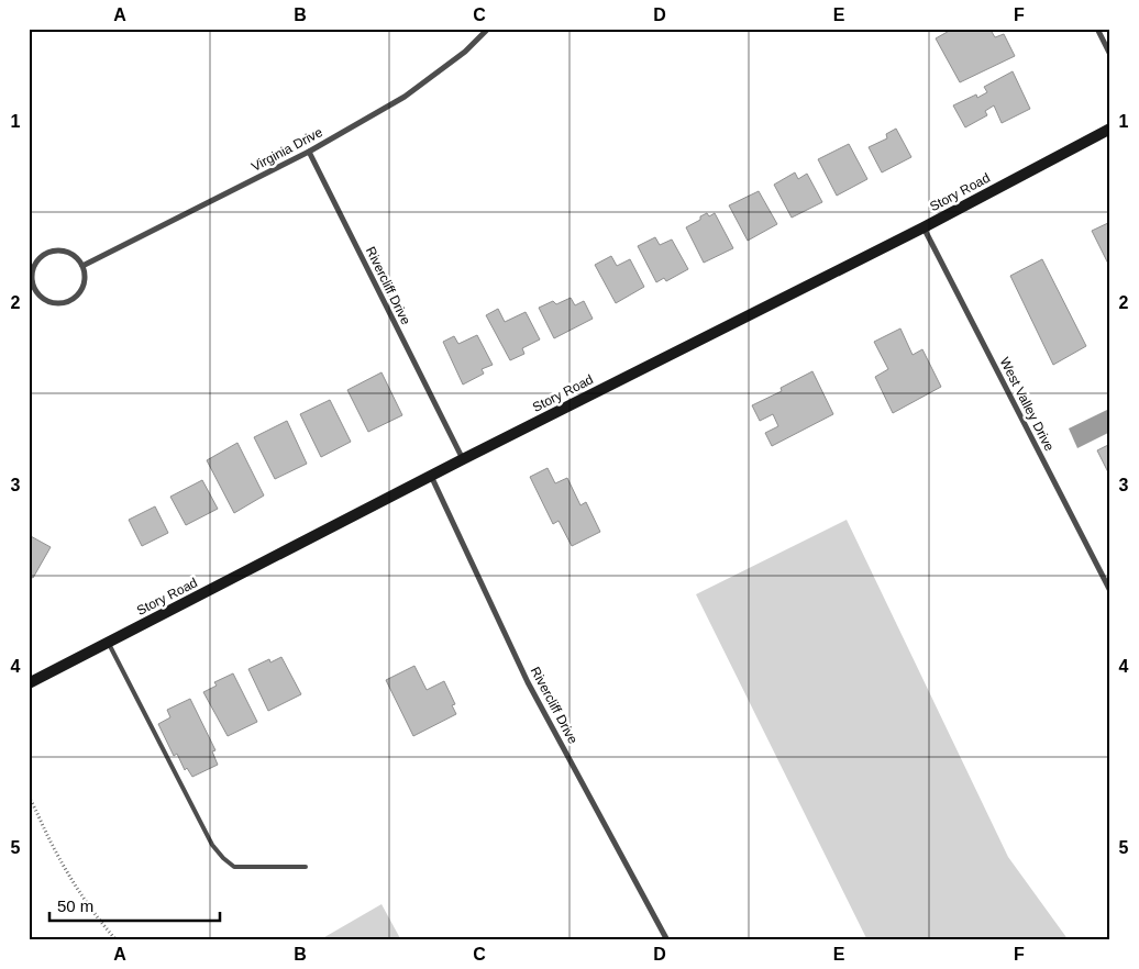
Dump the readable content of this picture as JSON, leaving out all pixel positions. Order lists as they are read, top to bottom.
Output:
{
  "streets": {
    "street": [
      "Virginia Drive",
      "Story Road",
      "Rivercliff Drive",
      "West Valley Drive"
    ]
  },
  "crossings": [
    ["Virginia Drive", "Rivercliff Drive"],
    ["Story Road", "Rivercliff Drive"],
    ["Story Road", "West Valley Drive"]
  ],
  "scale_bar": "50 m",
  "grid": {
    "columns": [
      "A",
      "B",
      "C",
      "D",
      "E",
      "F"
    ],
    "rows": [
      "1",
      "2",
      "3",
      "4",
      "5"
    ]
  }
}
